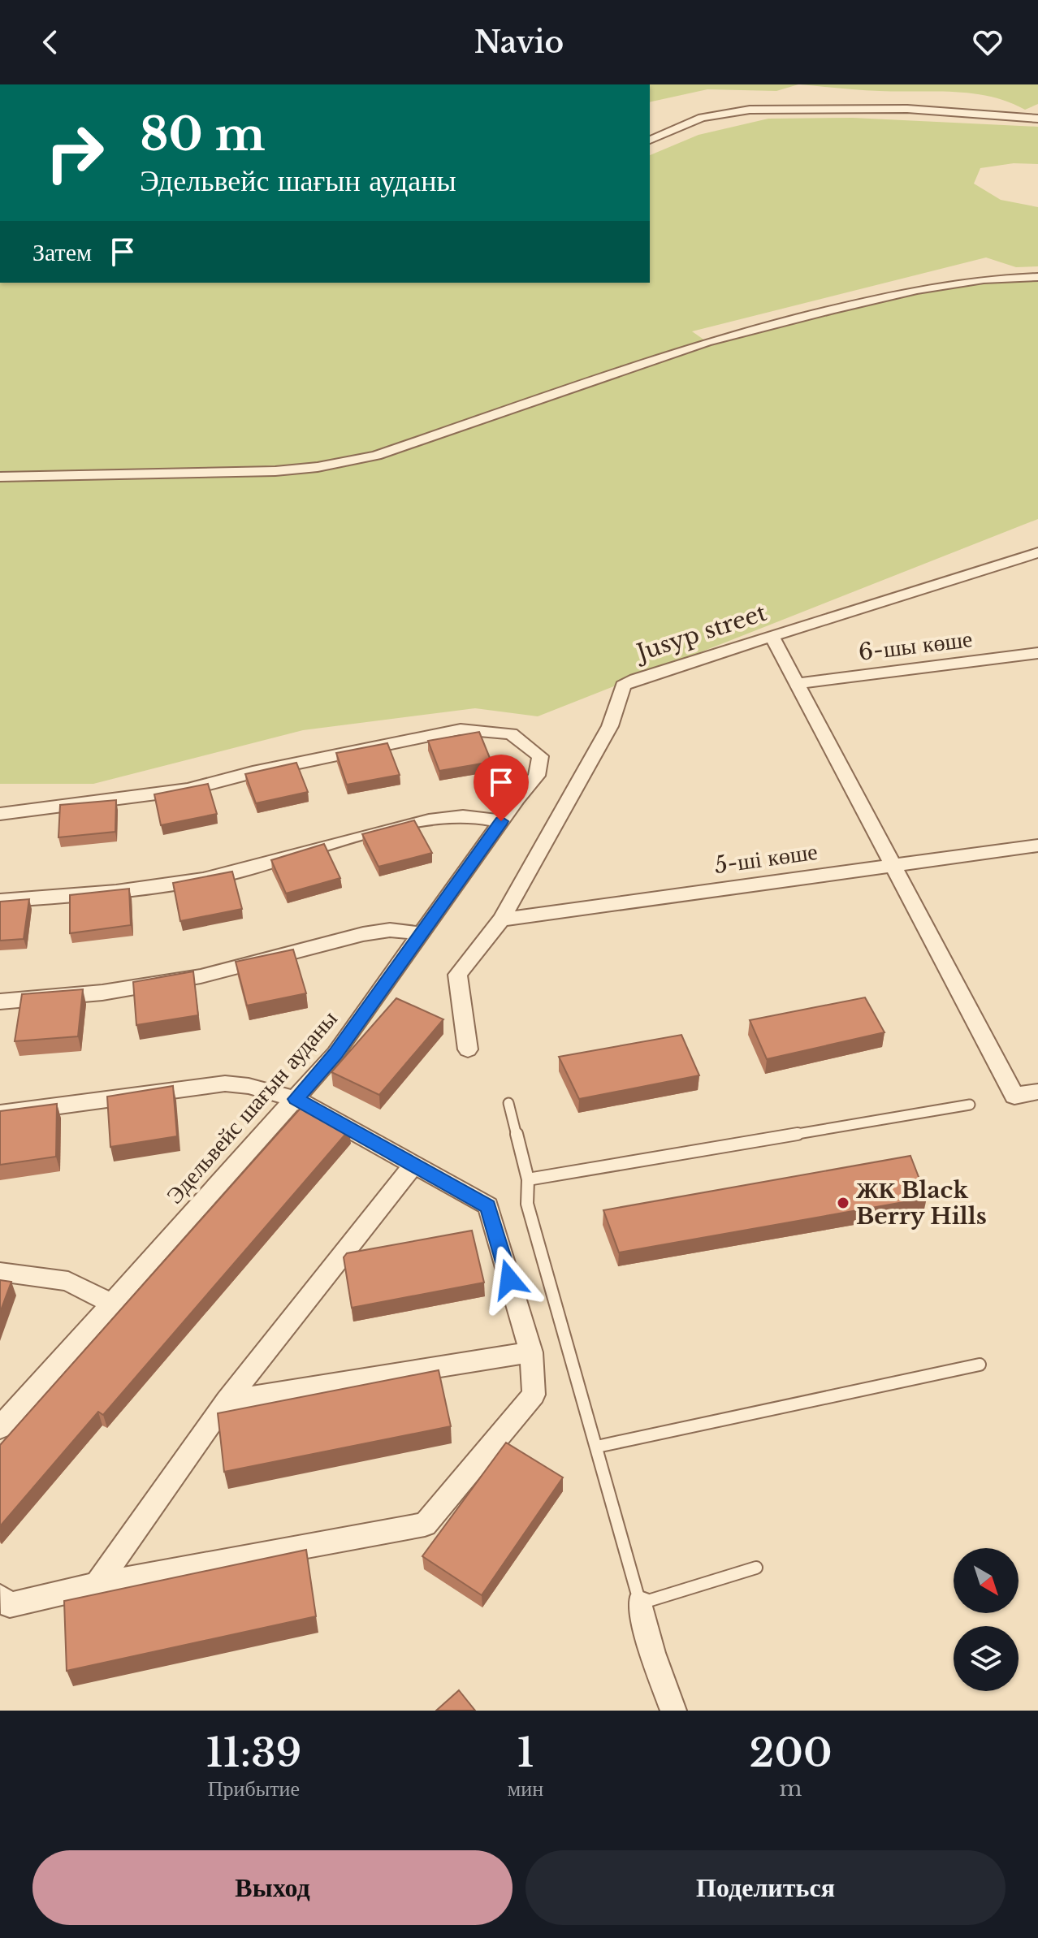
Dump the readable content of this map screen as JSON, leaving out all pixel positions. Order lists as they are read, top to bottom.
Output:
{
  "streets": {
    "street": [
      "Jusyp street",
      "6-шы көше",
      "5-ші көше",
      "Эдельвейс шағын ауданы"
    ]
  },
  "crossings": [
    ["Jusyp street", "5-ші көше"]
  ],
  "places": ["ЖК Black Berry Hills"],
  "north": "bottom right",
  "page": {
    "header": "Navio",
    "turn": ["80 m", "Эдельвейс шағын ауданы"],
    "then": "Затем",
    "eta": [
      "11:39",
      "Прибытие",
      "1",
      "мин",
      "200",
      "m"
    ],
    "buttons": ["Выход", "Поделиться"]
  }
}
